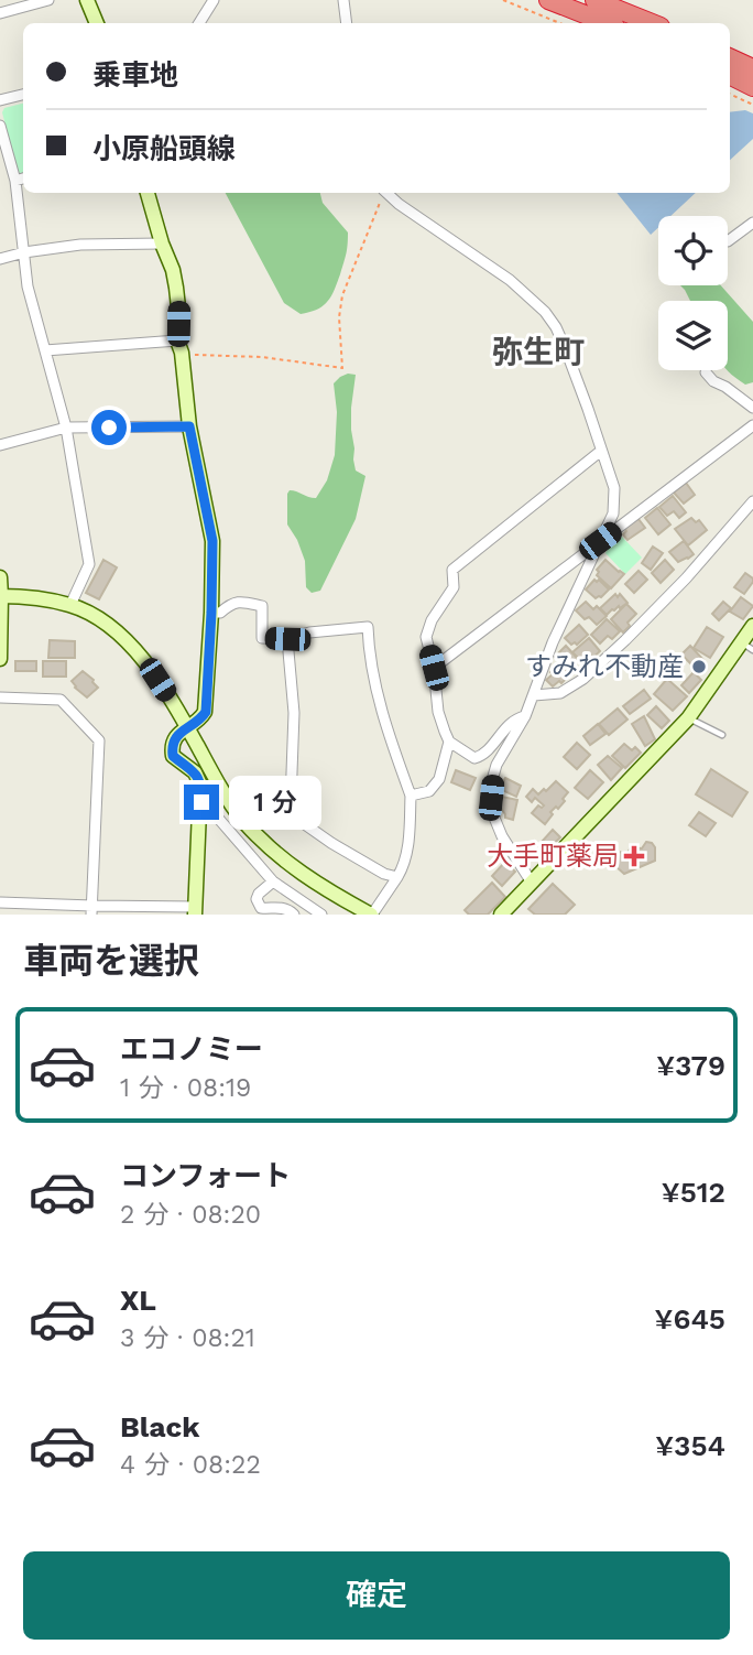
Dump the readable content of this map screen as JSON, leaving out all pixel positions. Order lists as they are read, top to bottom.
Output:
{
  "districts": ["弥生町"],
  "places": {
    "other": ["すみれ不動産"],
    "health": ["大手町薬局"]
  },
  "page": {
    "banner": ["乗車地", "小原船頭線"],
    "bubble": "1 分",
    "heading": "車両を選択",
    "list": [
      {
        "name": "エコノミー",
        "note": "1 分 · 08:19",
        "value": "¥379"
      },
      {
        "name": "コンフォート",
        "note": "2 分 · 08:20",
        "value": "¥512"
      },
      {
        "name": "XL",
        "note": "3 分 · 08:21",
        "value": "¥645"
      },
      {
        "name": "Black",
        "note": "4 分 · 08:22",
        "value": "¥354"
      }
    ],
    "buttons": "確定"
  }
}
